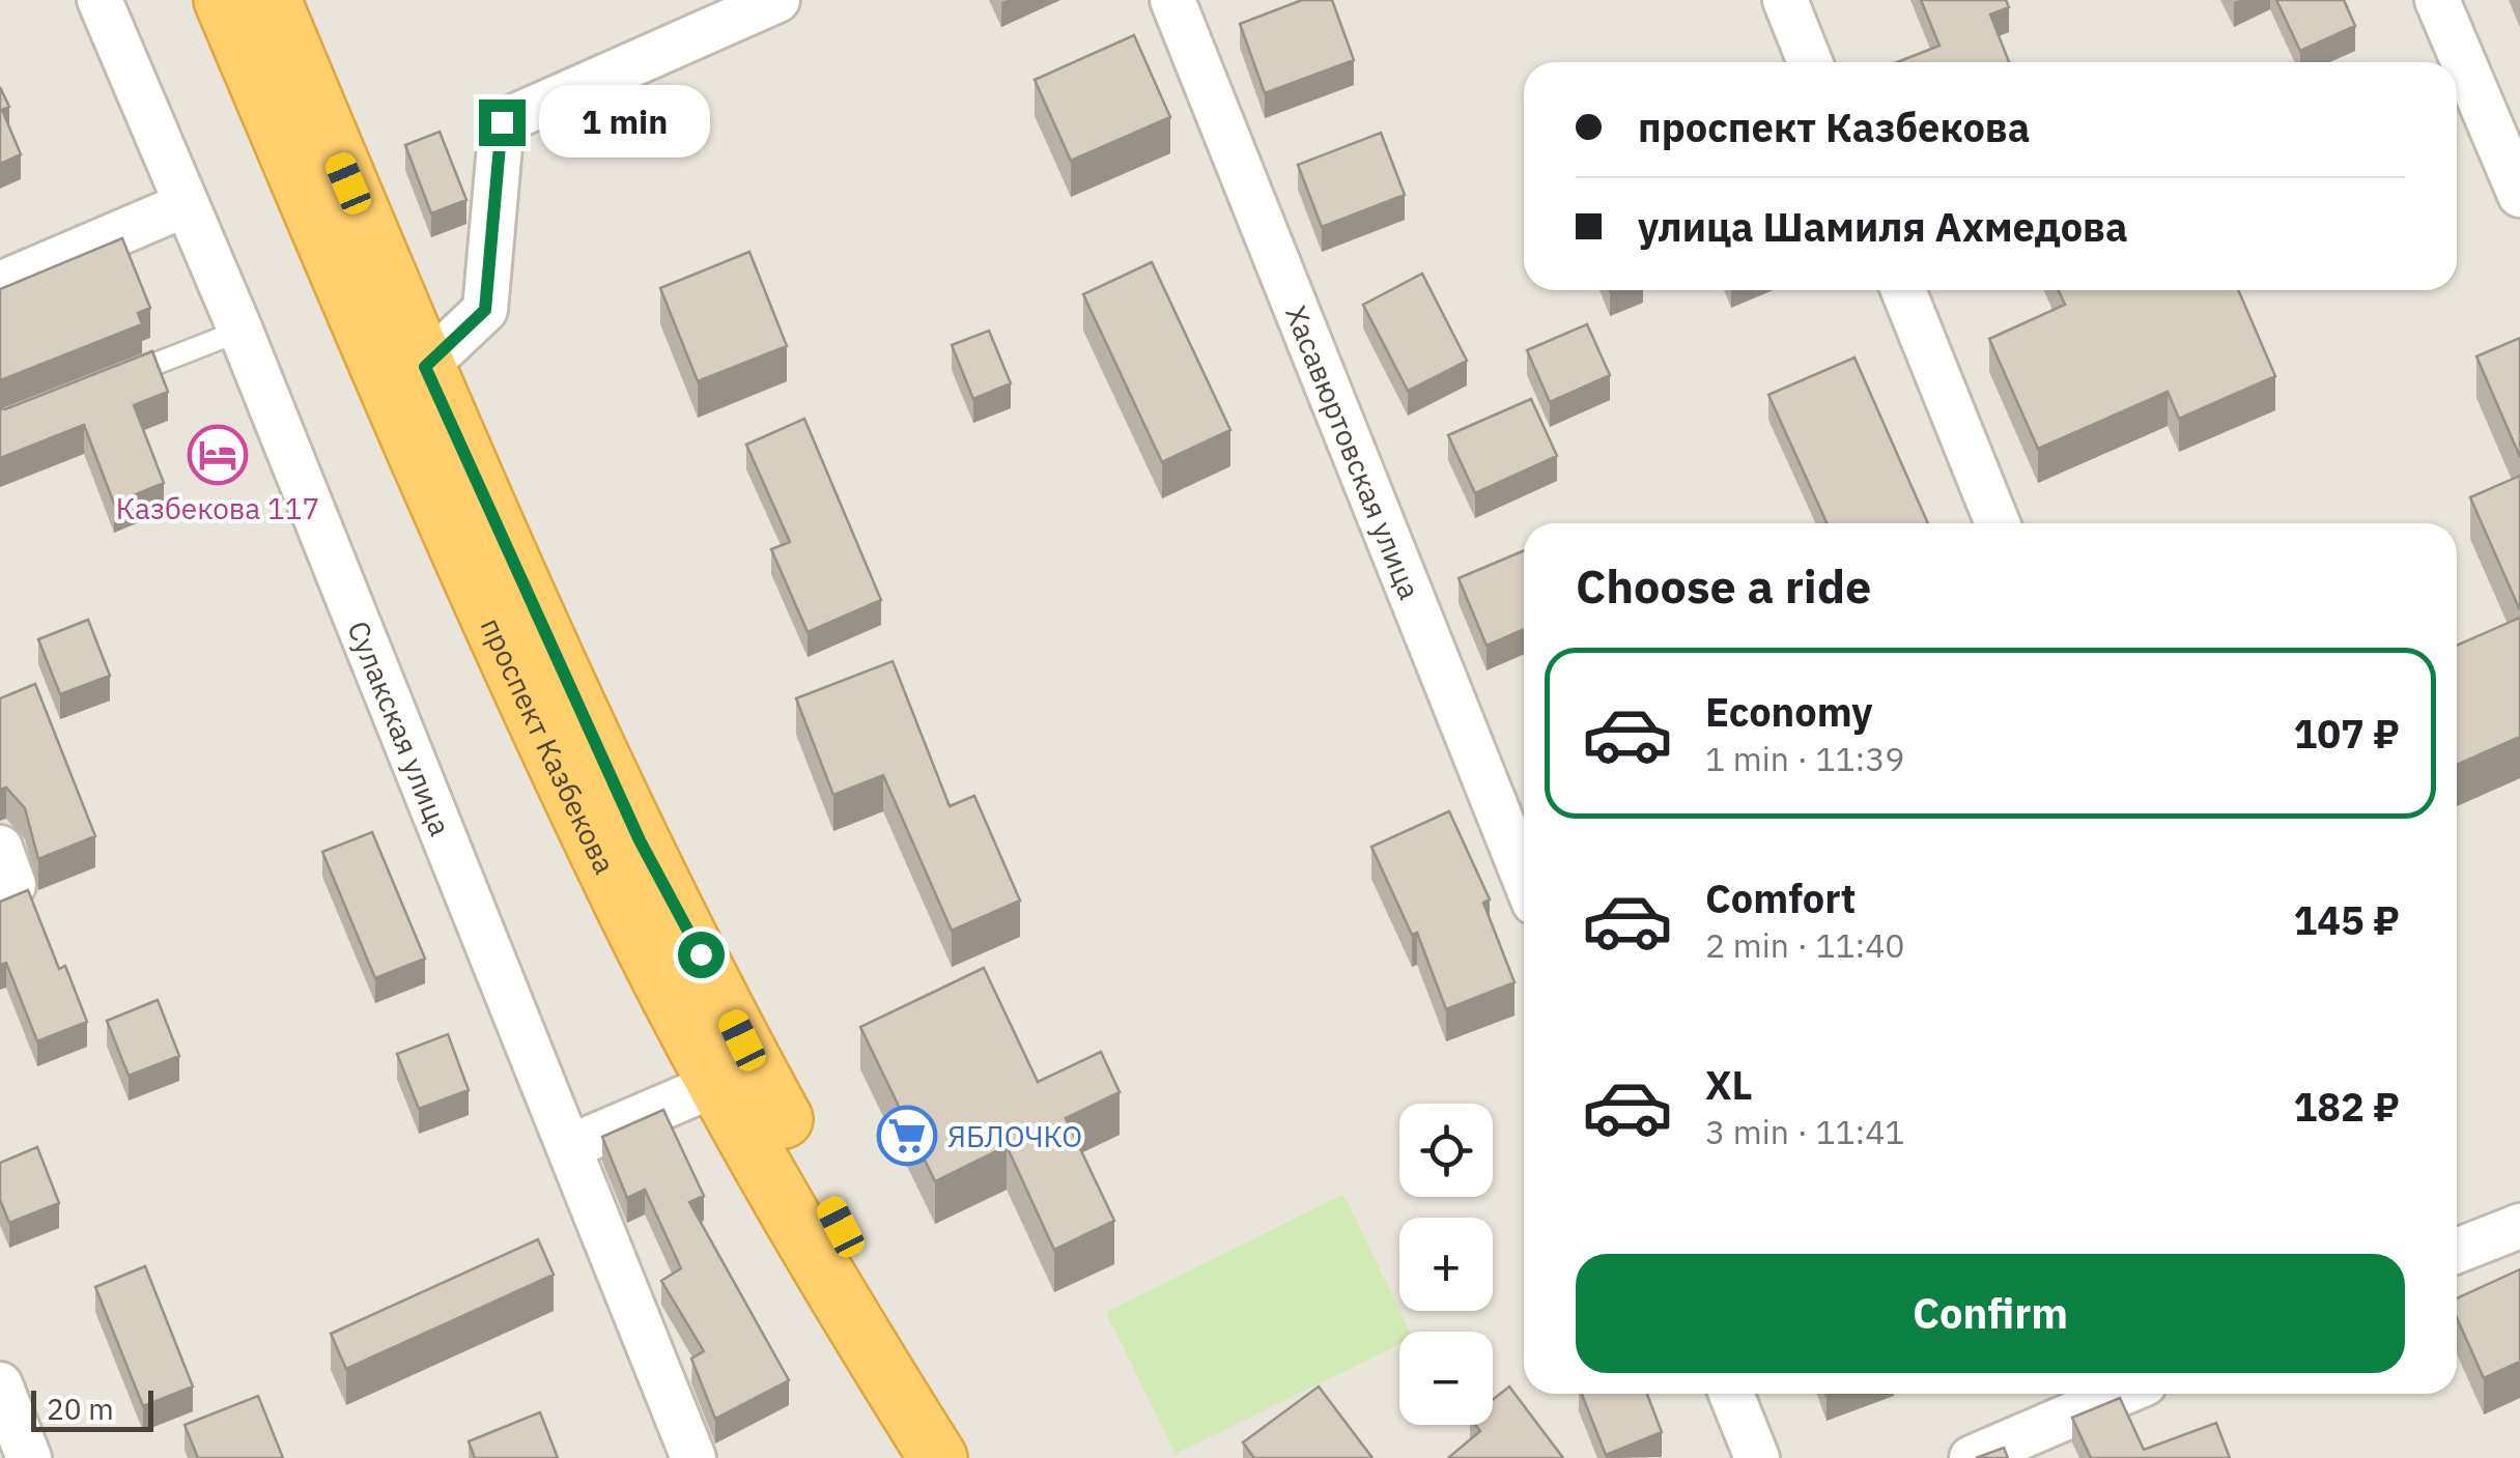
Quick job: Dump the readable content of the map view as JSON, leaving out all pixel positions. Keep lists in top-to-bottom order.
{
  "streets": {
    "highway": ["проспект Казбекова"],
    "street": ["Хасавюртовская улица", "Сулакская улица"]
  },
  "places": {
    "hotel": ["Казбекова 117"],
    "supermarket": ["ЯБЛОЧКО"]
  },
  "scale_bar": "20 m",
  "page": {
    "banner": ["проспект Казбекова", "улица Шамиля Ахмедова"],
    "bubble": "1 min",
    "heading": "Choose a ride",
    "list": [
      {
        "name": "Economy",
        "note": "1 min · 11:39",
        "value": "107 ₽"
      },
      {
        "name": "Comfort",
        "note": "2 min · 11:40",
        "value": "145 ₽"
      },
      {
        "name": "XL",
        "note": "3 min · 11:41",
        "value": "182 ₽"
      }
    ],
    "map_buttons": ["+", "−"],
    "buttons": "Confirm",
    "scale": "20 m"
  }
}
